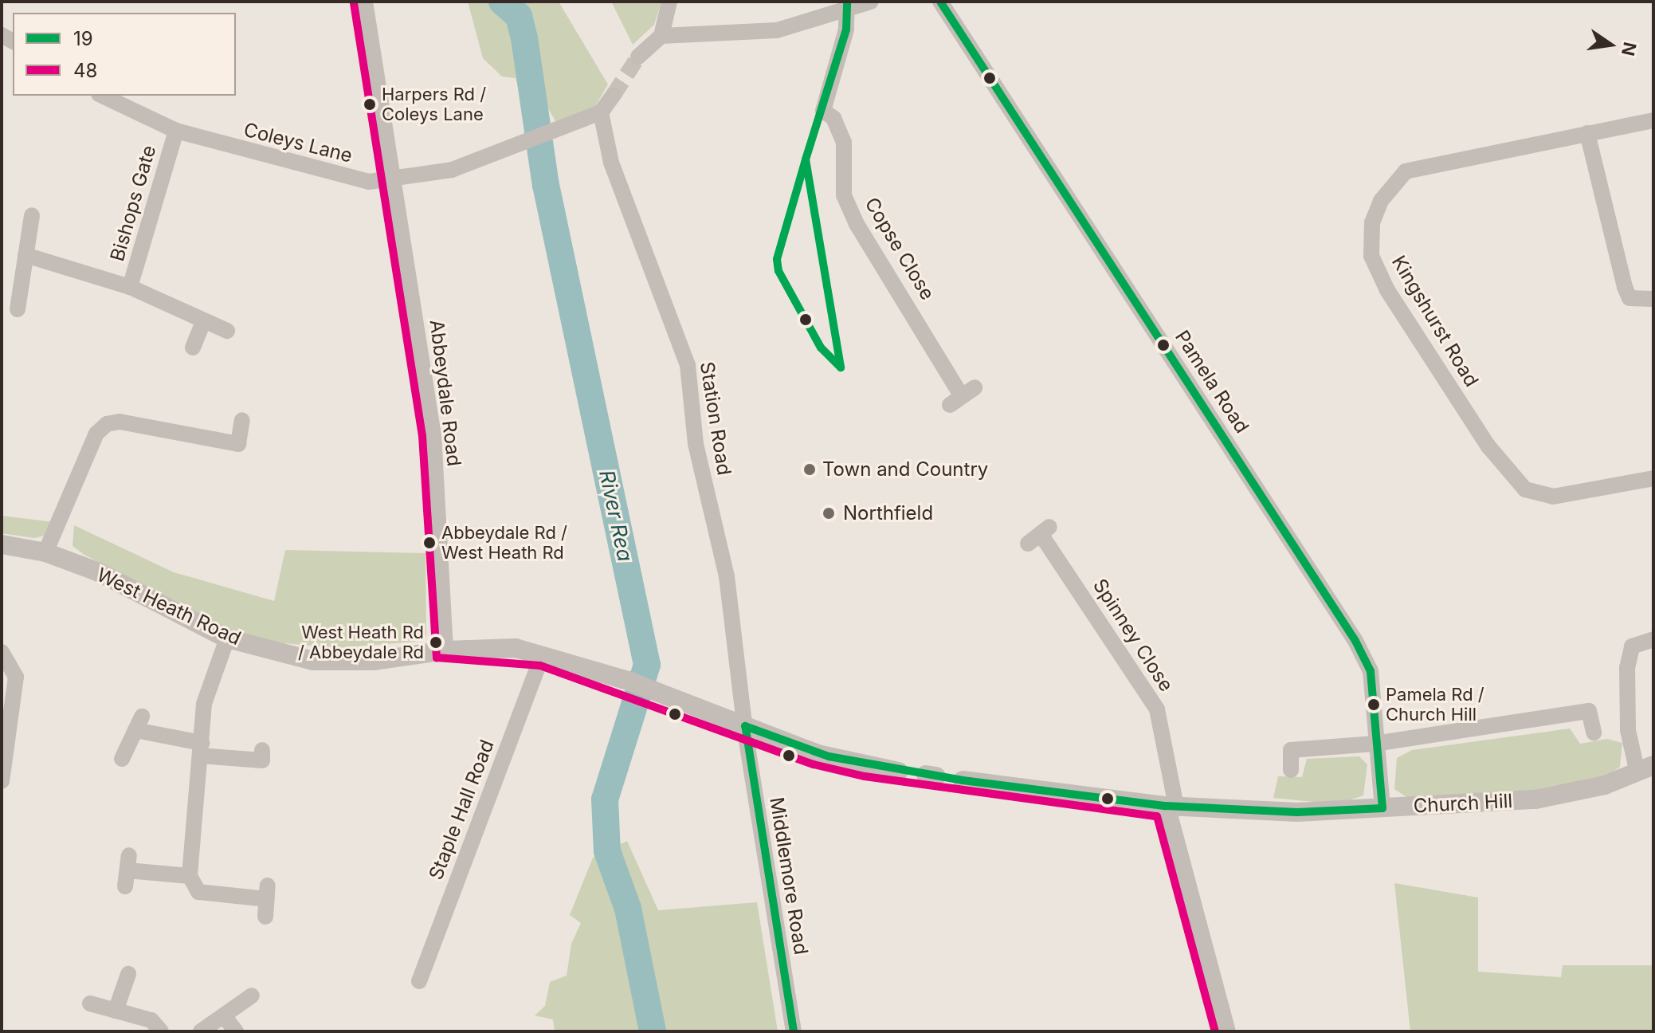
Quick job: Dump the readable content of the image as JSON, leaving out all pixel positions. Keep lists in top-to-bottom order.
{
  "streets": {
    "street": [
      "Coleys Lane",
      "Bishops Gate",
      "Copse Close",
      "Kingshurst Road",
      "Pamela Road",
      "Abbeydale Road",
      "Station Road",
      "West Heath Road",
      "Spinney Close",
      "Church Hill",
      "Staple Hall Road",
      "Middlemore Road"
    ]
  },
  "crossings": [
    ["Coleys Lane", "Bishops Gate"],
    ["Coleys Lane", "Abbeydale Road"],
    ["Coleys Lane", "Station Road"],
    ["Pamela Road", "Church Hill"],
    ["Abbeydale Road", "West Heath Road"],
    ["Station Road", "West Heath Road"],
    ["Station Road", "Middlemore Road"],
    ["West Heath Road", "Staple Hall Road"],
    ["West Heath Road", "Middlemore Road"],
    ["Spinney Close", "Church Hill"]
  ],
  "water": ["River Rea"],
  "places": [
    "Harpers Rd / Coleys Lane",
    "Town and Country",
    "Northfield",
    "Abbeydale Rd / West Heath Rd",
    "West Heath Rd / Abbeydale Rd",
    "Pamela Rd / Church Hill"
  ],
  "lines": ["transit line 19", "transit line 48"],
  "legend": ["19", "48"],
  "north": "right"
}
